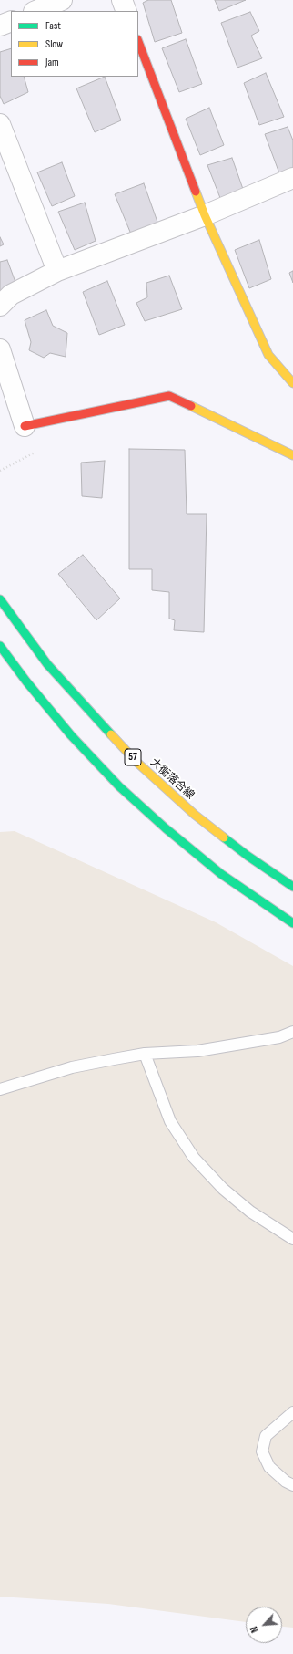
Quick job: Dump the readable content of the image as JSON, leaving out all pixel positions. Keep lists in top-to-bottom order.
{
  "streets": {
    "main road": ["57", "大衡落合線"]
  },
  "legend": ["Fast", "Slow", "Jam"],
  "north": "bottom left"
}
